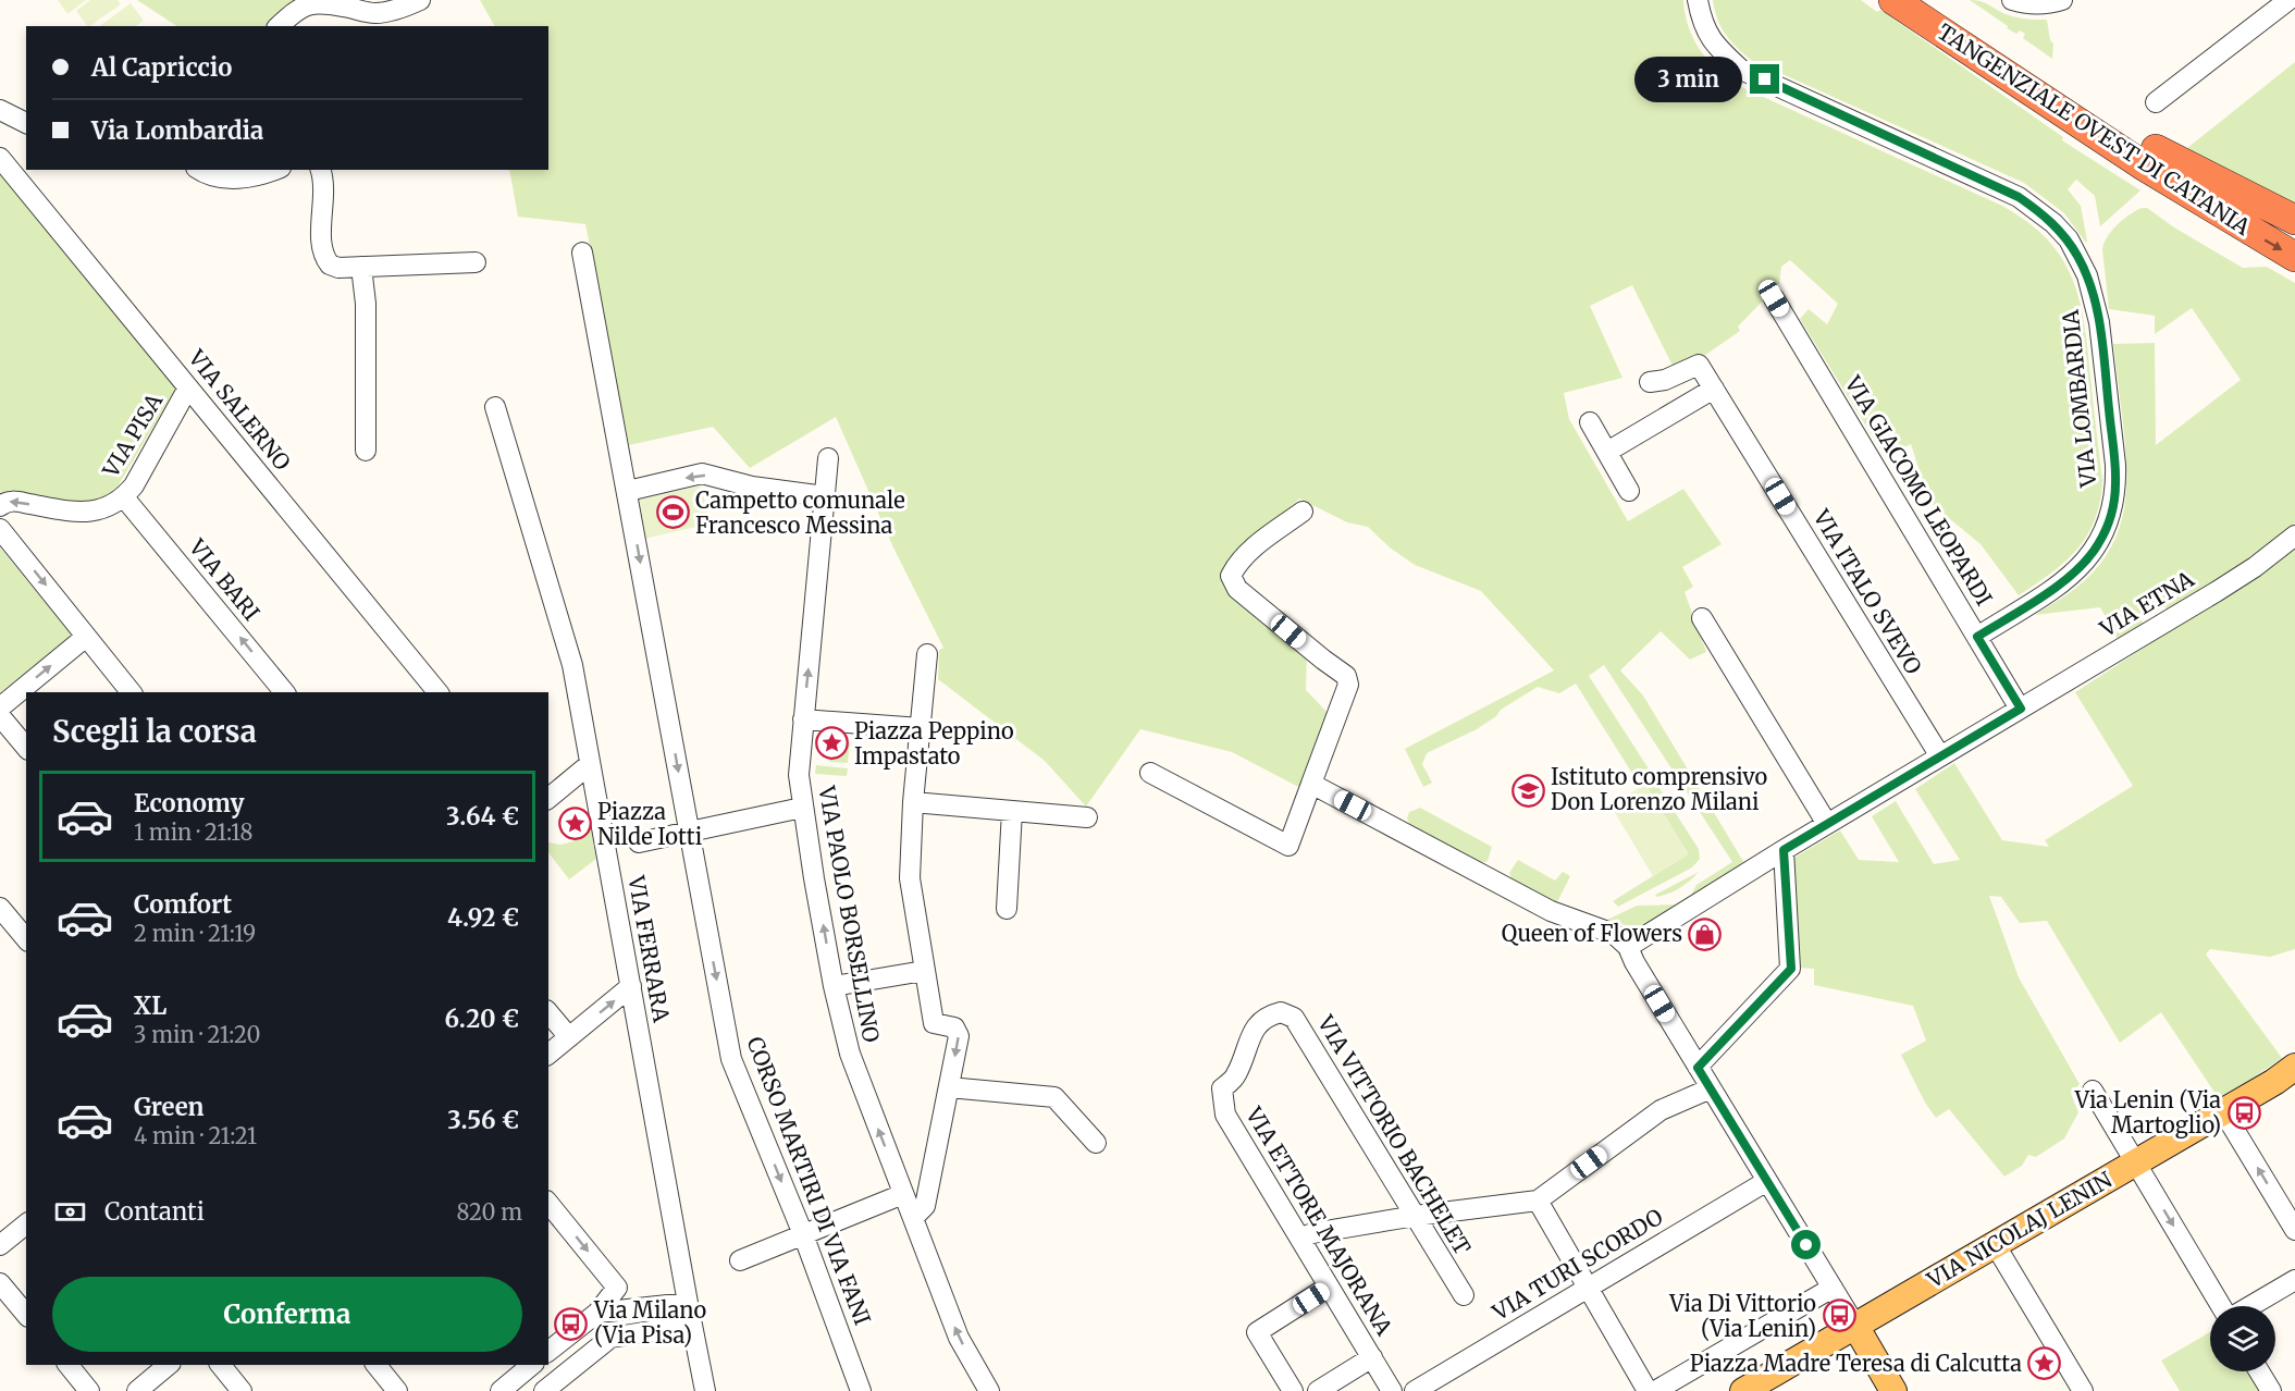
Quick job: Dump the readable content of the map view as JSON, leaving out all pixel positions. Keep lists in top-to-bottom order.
{
  "streets": {
    "highway": ["TANGENZIALE OVEST DI CATANIA"],
    "main road": ["VIA NICOLAJ LENIN"],
    "street": [
      "VIA LOMBARDIA",
      "VIA SALERNO",
      "VIA PISA",
      "VIA GIACOMO LEOPARDI",
      "VIA BARI",
      "VIA ITALO SVEVO",
      "VIA ETNA",
      "VIA PAOLO BORSELLINO",
      "VIA FERRARA",
      "VIA VITTORIO BACHELET",
      "CORSO MARTIRI DI VIA FANI",
      "VIA ETTORE MAJORANA",
      "VIA TURI SCORDO"
    ]
  },
  "crossings": [
    ["VIA LOMBARDIA", "VIA GIACOMO LEOPARDI"],
    ["VIA SALERNO", "VIA PISA"],
    ["VIA PISA", "VIA BARI"],
    ["VIA GIACOMO LEOPARDI", "VIA ETNA"],
    ["VIA ITALO SVEVO", "VIA ETNA"],
    ["VIA VITTORIO BACHELET", "VIA ETTORE MAJORANA"]
  ],
  "one_way": ["VIA PISA", "CORSO MARTIRI DI VIA FANI"],
  "places": {
    "sports": ["Campetto comunale Francesco Messina"],
    "place": ["Piazza Peppino Impastato", "Piazza Nilde Iotti", "Piazza Madre Teresa di Calcutta"],
    "school or university": ["Istituto comprensivo Don Lorenzo Milani"],
    "shop": ["Queen of Flowers"],
    "bus stop": ["Via Lenin (Via Martoglio)", "Via Di Vittorio (Via Lenin)", "Via Milano (Via Pisa)"]
  },
  "page": {
    "banner": ["Al Capriccio", "Via Lombardia"],
    "bubble": "3 min",
    "heading": "Scegli la corsa",
    "list": [
      {
        "name": "Economy",
        "note": "1 min · 21:18",
        "value": "3.64 €"
      },
      {
        "name": "Comfort",
        "note": "2 min · 21:19",
        "value": "4.92 €"
      },
      {
        "name": "XL",
        "note": "3 min · 21:20",
        "value": "6.20 €"
      },
      {
        "name": "Green",
        "note": "4 min · 21:21",
        "value": "3.56 €"
      }
    ],
    "pay": ["Contanti", "820 m"],
    "buttons": "Conferma"
  }
}
